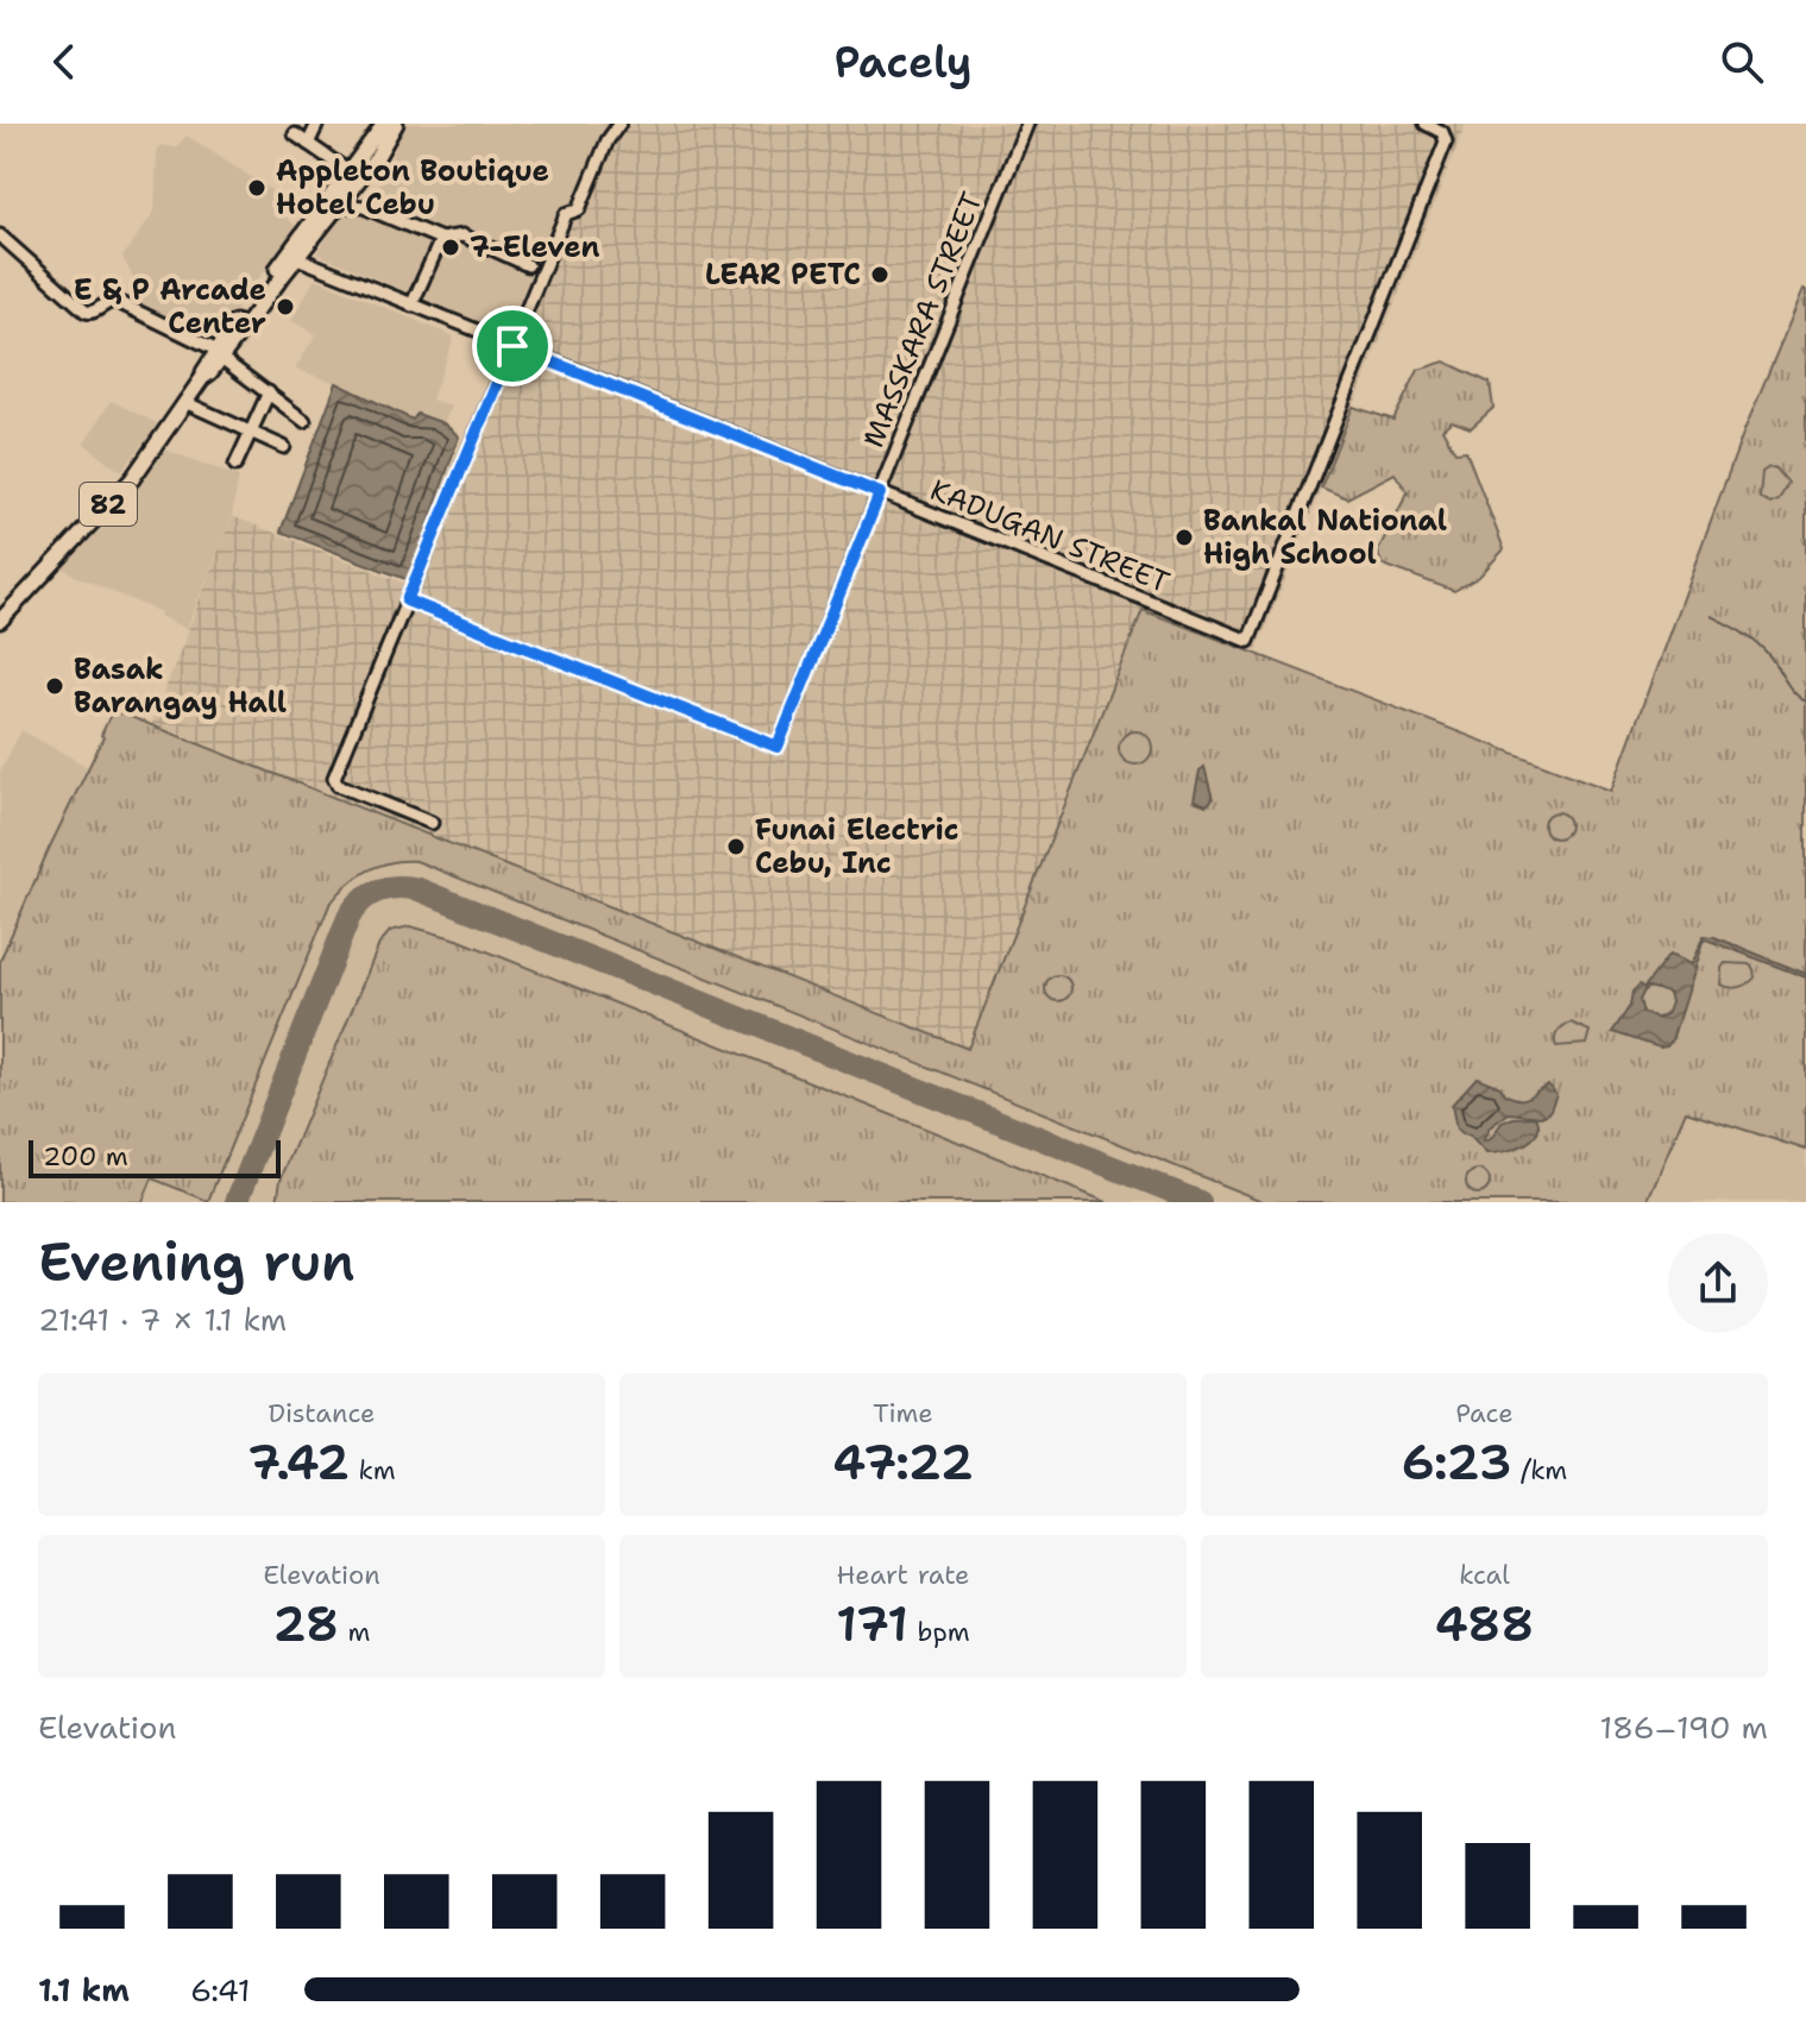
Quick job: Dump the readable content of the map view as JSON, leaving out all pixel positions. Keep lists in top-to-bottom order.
{
  "streets": {
    "main road": ["82"],
    "street": ["MASSKARA STREET", "KADUGAN STREET"]
  },
  "crossings": [
    ["MASSKARA STREET", "KADUGAN STREET"],
    ["82", "KADUGAN STREET"]
  ],
  "places": [
    "Appleton Boutique Hotel Cebu",
    "7-Eleven",
    "LEAR PETC",
    "E & P Arcade Center",
    "Bankal National High School",
    "Basak Barangay Hall",
    "Funai Electric Cebu, Inc"
  ],
  "scale_bar": "200 m",
  "page": {
    "header": "Pacely",
    "scale": "200 m",
    "heading": ["Evening run", "21:41 · 7 × 1.1 km"],
    "stats": [
      ["Distance", "7.42 km"],
      ["Time", "47:22"],
      ["Pace", "6:23 /km"],
      ["Elevation", "28 m"],
      ["Heart rate", "171 bpm"],
      ["kcal", "488"]
    ],
    "chart": ["Elevation", "186–190 m"],
    "list": [
      {
        "name": "1.1 km",
        "note": "6:41"
      }
    ]
  }
}
